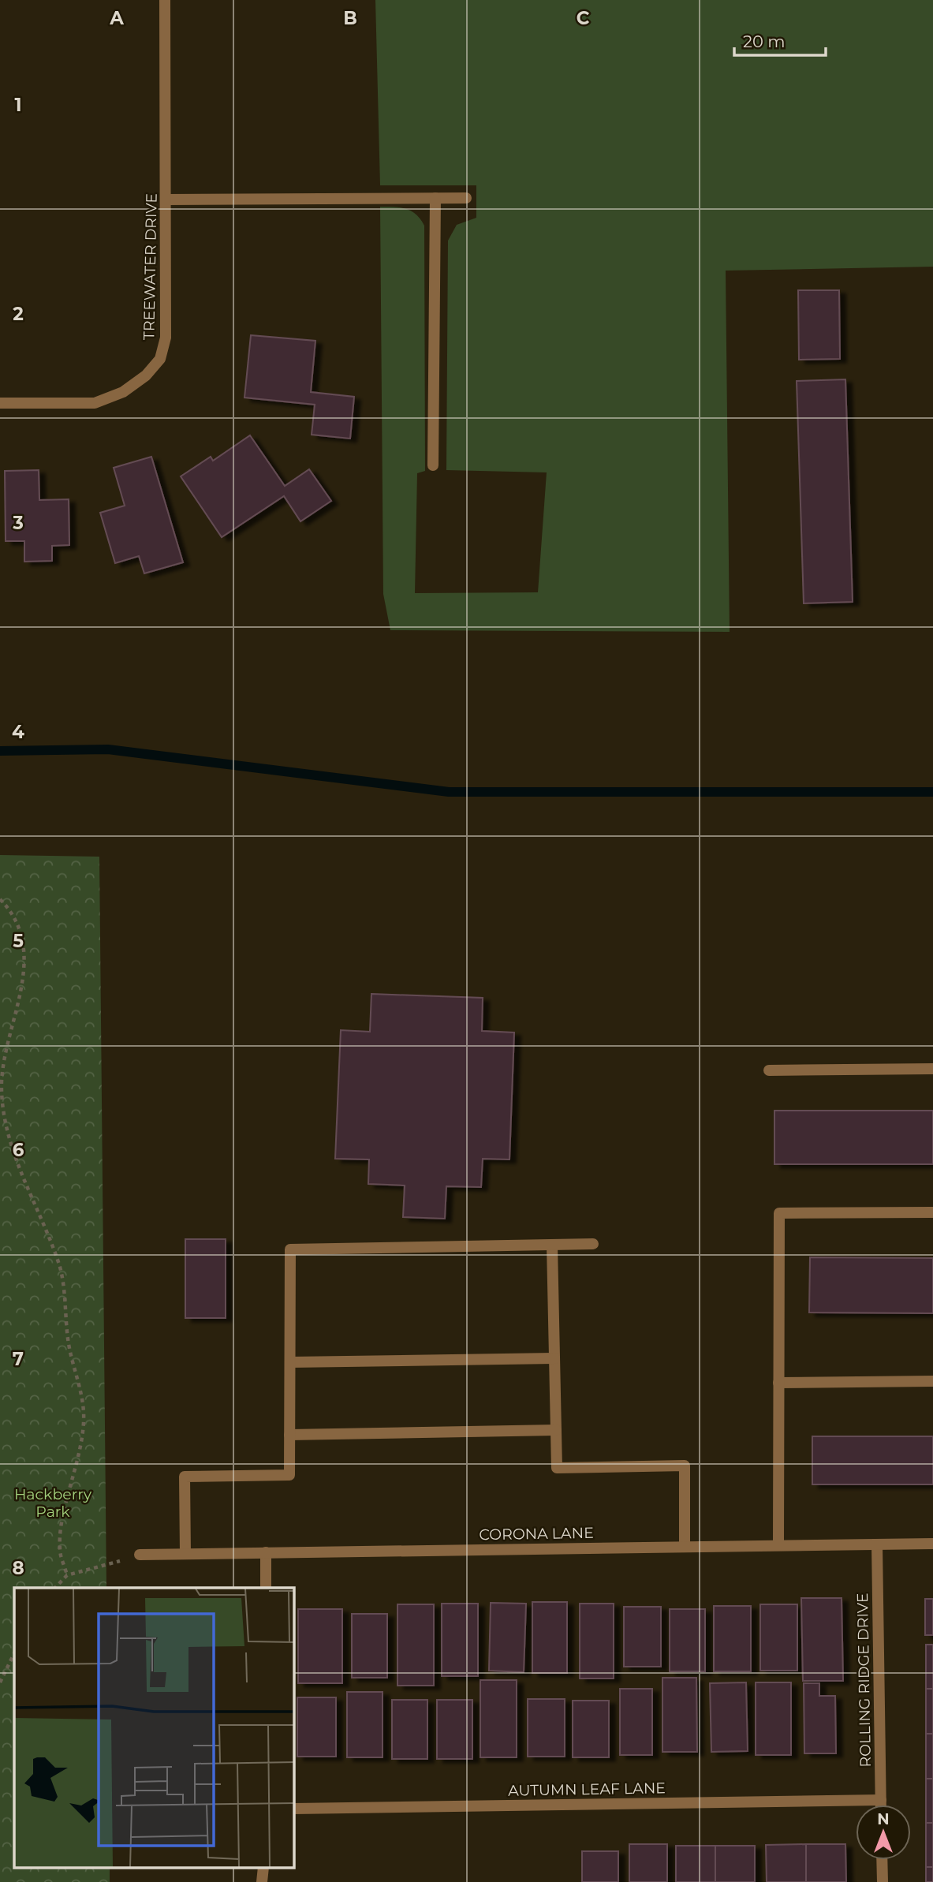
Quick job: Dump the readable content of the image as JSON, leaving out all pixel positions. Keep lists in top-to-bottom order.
{
  "streets": {
    "street": [
      "TREEWATER DRIVE",
      "CORONA LANE",
      "ROLLING RIDGE DRIVE",
      "AUTUMN LEAF LANE"
    ]
  },
  "crossings": [
    ["CORONA LANE", "ROLLING RIDGE DRIVE"],
    ["ROLLING RIDGE DRIVE", "AUTUMN LEAF LANE"]
  ],
  "parks": ["Hackberry Park"],
  "scale_bar": "20 m",
  "north": "top",
  "grid": {
    "columns": ["A", "B", "C"],
    "rows": [
      "1",
      "2",
      "3",
      "4",
      "5",
      "6",
      "7",
      "8"
    ]
  }
}
